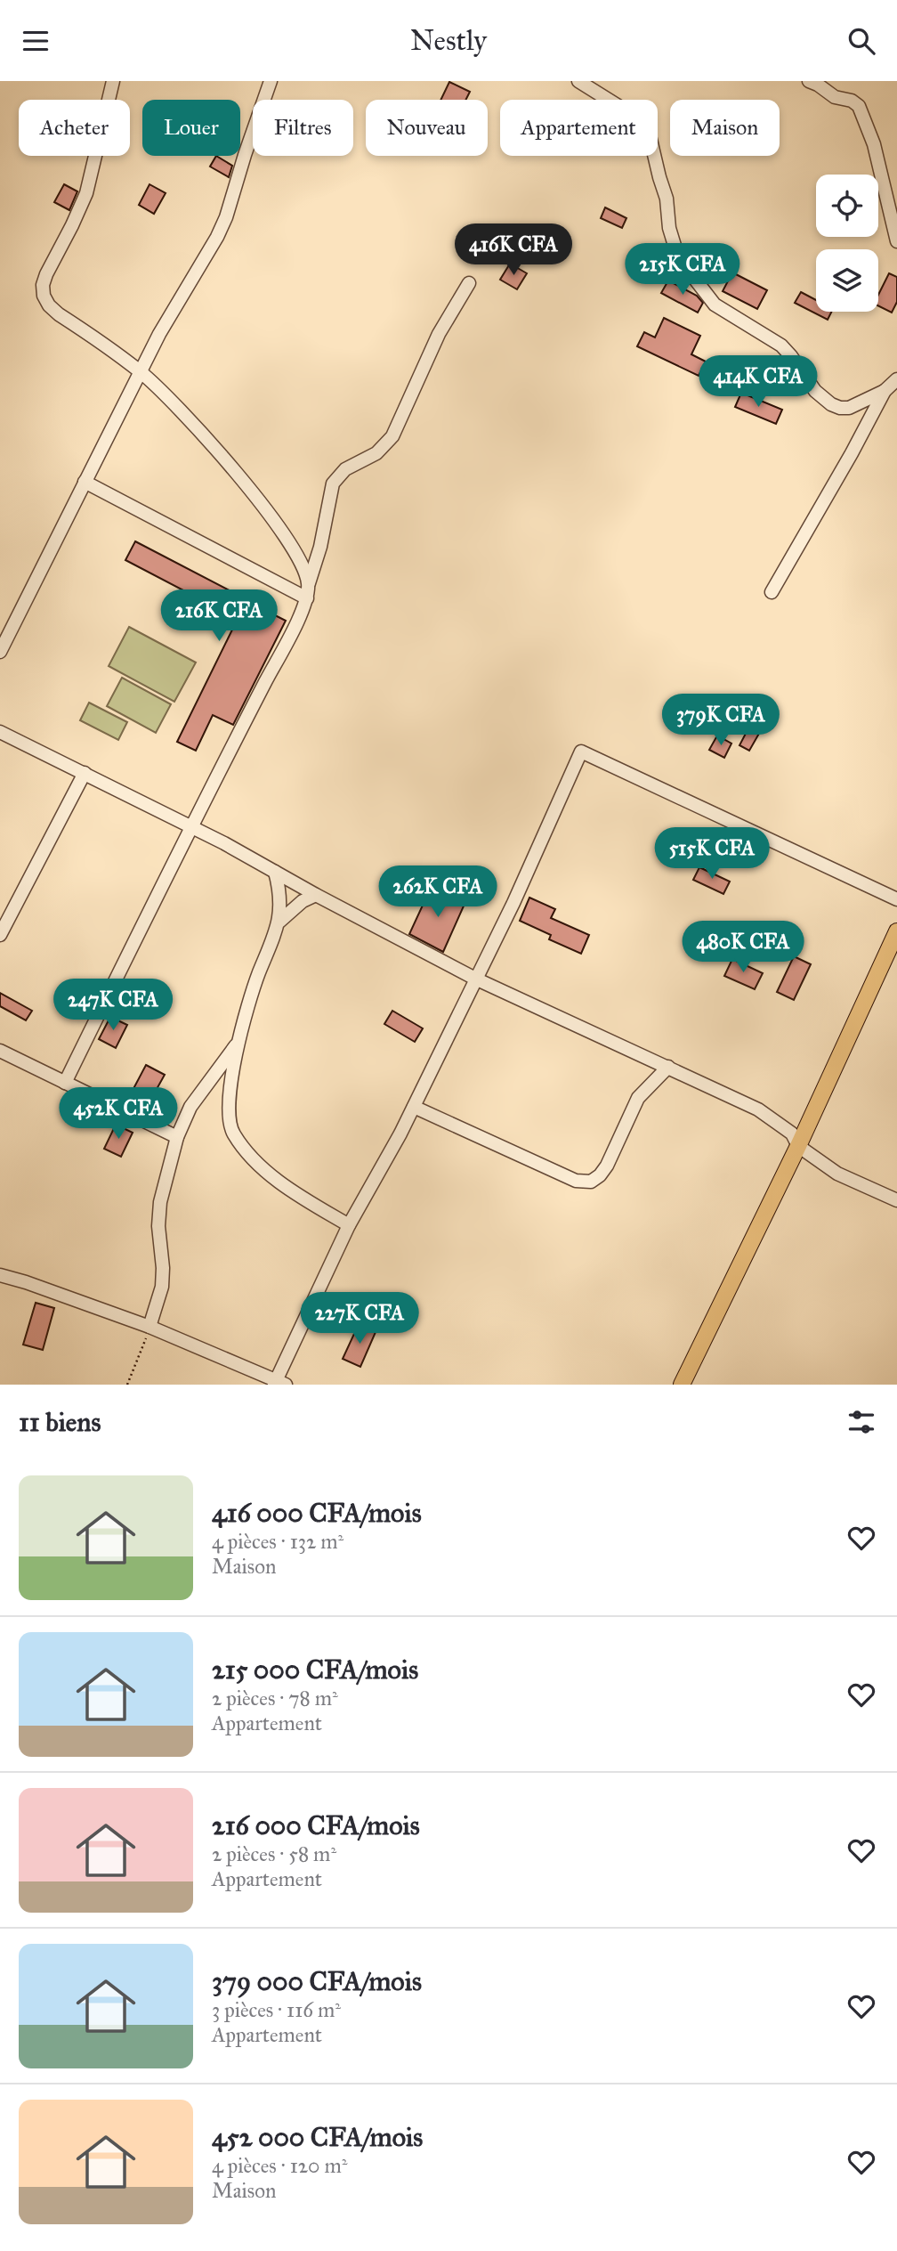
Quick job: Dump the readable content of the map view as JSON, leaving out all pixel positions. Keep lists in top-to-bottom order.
{
  "page": {
    "header": "Nestly",
    "chip": [
      "Acheter",
      "Louer",
      "Filtres",
      "Nouveau",
      "Appartement",
      "Maison"
    ],
    "price": [
      "416K CFA",
      "215K CFA",
      "414K CFA",
      "216K CFA",
      "379K CFA",
      "515K CFA",
      "262K CFA",
      "480K CFA",
      "247K CFA",
      "452K CFA",
      "227K CFA"
    ],
    "heading": "11 biens",
    "list": [
      {
        "name": "416 000 CFA/mois",
        "note": "4 pièces · 132 m² · Maison"
      },
      {
        "name": "215 000 CFA/mois",
        "note": "2 pièces · 78 m² · Appartement"
      },
      {
        "name": "216 000 CFA/mois",
        "note": "2 pièces · 58 m² · Appartement"
      },
      {
        "name": "379 000 CFA/mois",
        "note": "3 pièces · 116 m² · Appartement"
      },
      {
        "name": "452 000 CFA/mois",
        "note": "4 pièces · 120 m² · Maison"
      }
    ]
  }
}
